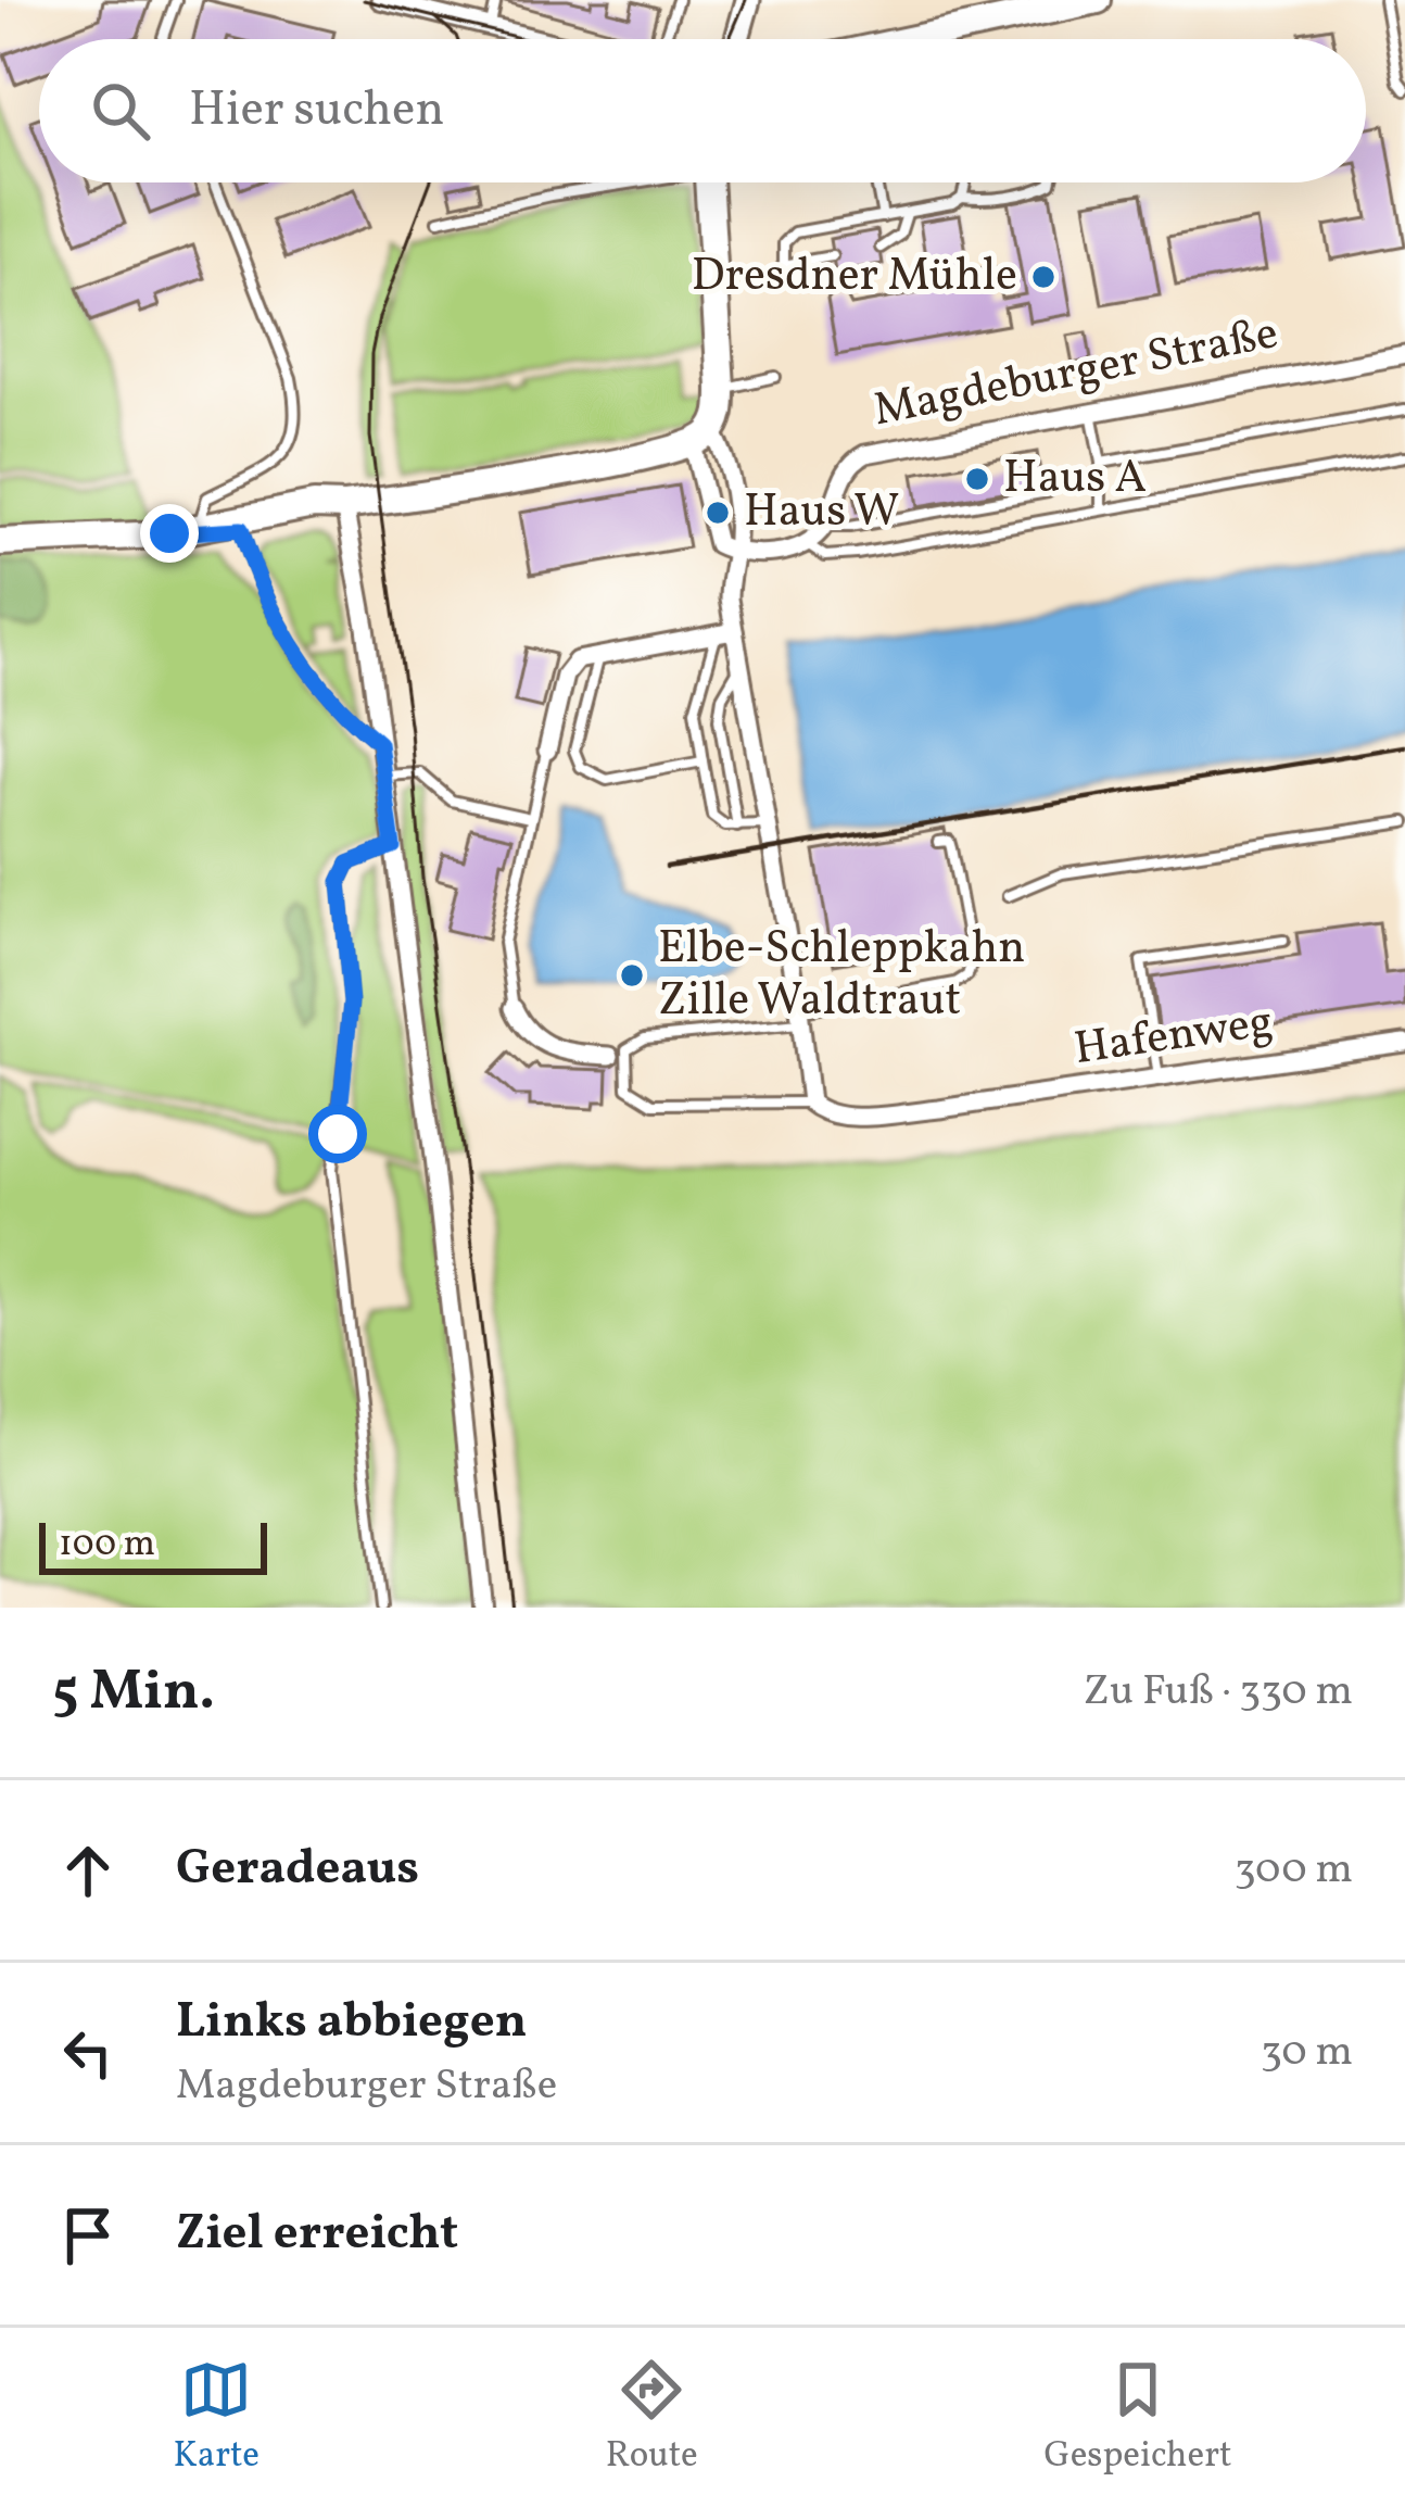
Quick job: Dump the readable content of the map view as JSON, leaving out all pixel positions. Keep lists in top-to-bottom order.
{
  "streets": {
    "street": ["Magdeburger Straße", "Hafenweg"]
  },
  "places": [
    "Dresdner Mühle",
    "Haus A",
    "Haus W",
    "Elbe-Schleppkahn Zille Waldtraut"
  ],
  "scale_bar": "100 m",
  "page": {
    "search": "Hier suchen",
    "scale": "100 m",
    "heading": ["5 Min.", "Zu Fuß · 330 m"],
    "list": [
      ["Geradeaus", "300 m"],
      ["Links abbiegen", "Magdeburger Straße", "30 m"],
      "Ziel erreicht"
    ],
    "nav": ["Karte", "Route", "Gespeichert"]
  }
}
